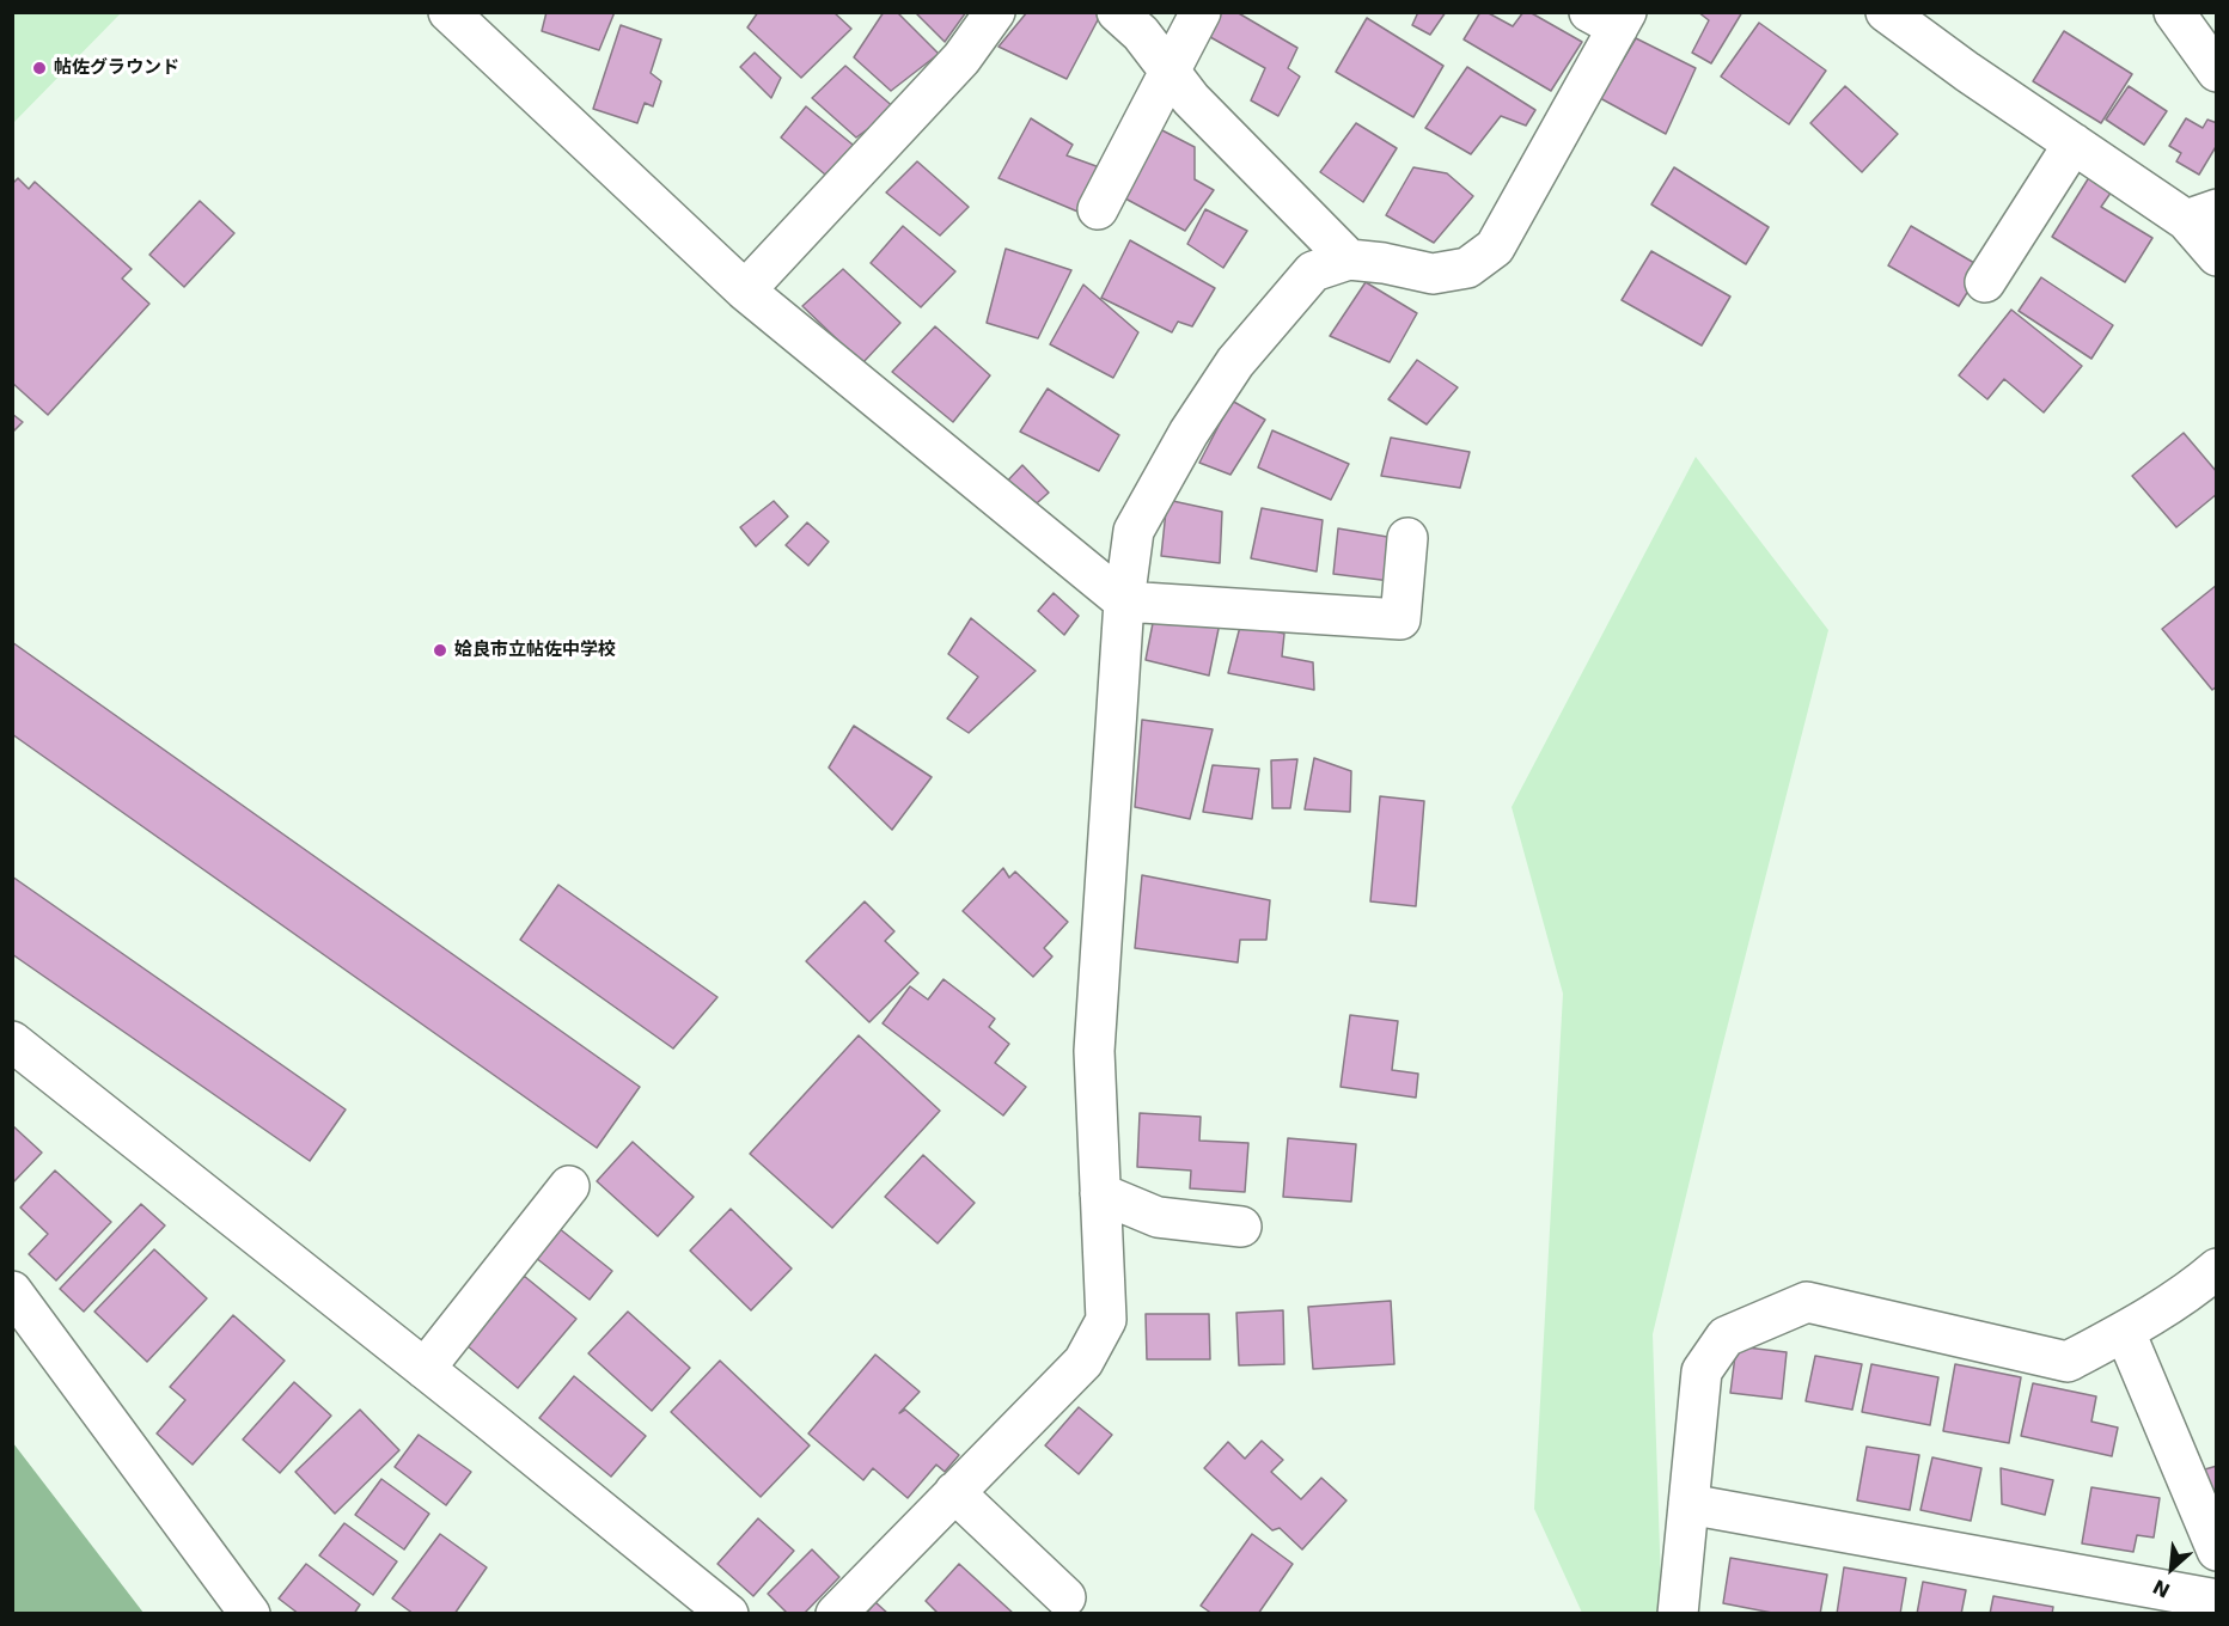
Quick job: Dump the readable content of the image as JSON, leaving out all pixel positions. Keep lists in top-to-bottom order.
{
  "places": ["帖佐グラウンド", "姶良市立帖佐中学校"],
  "north": "bottom left"
}
